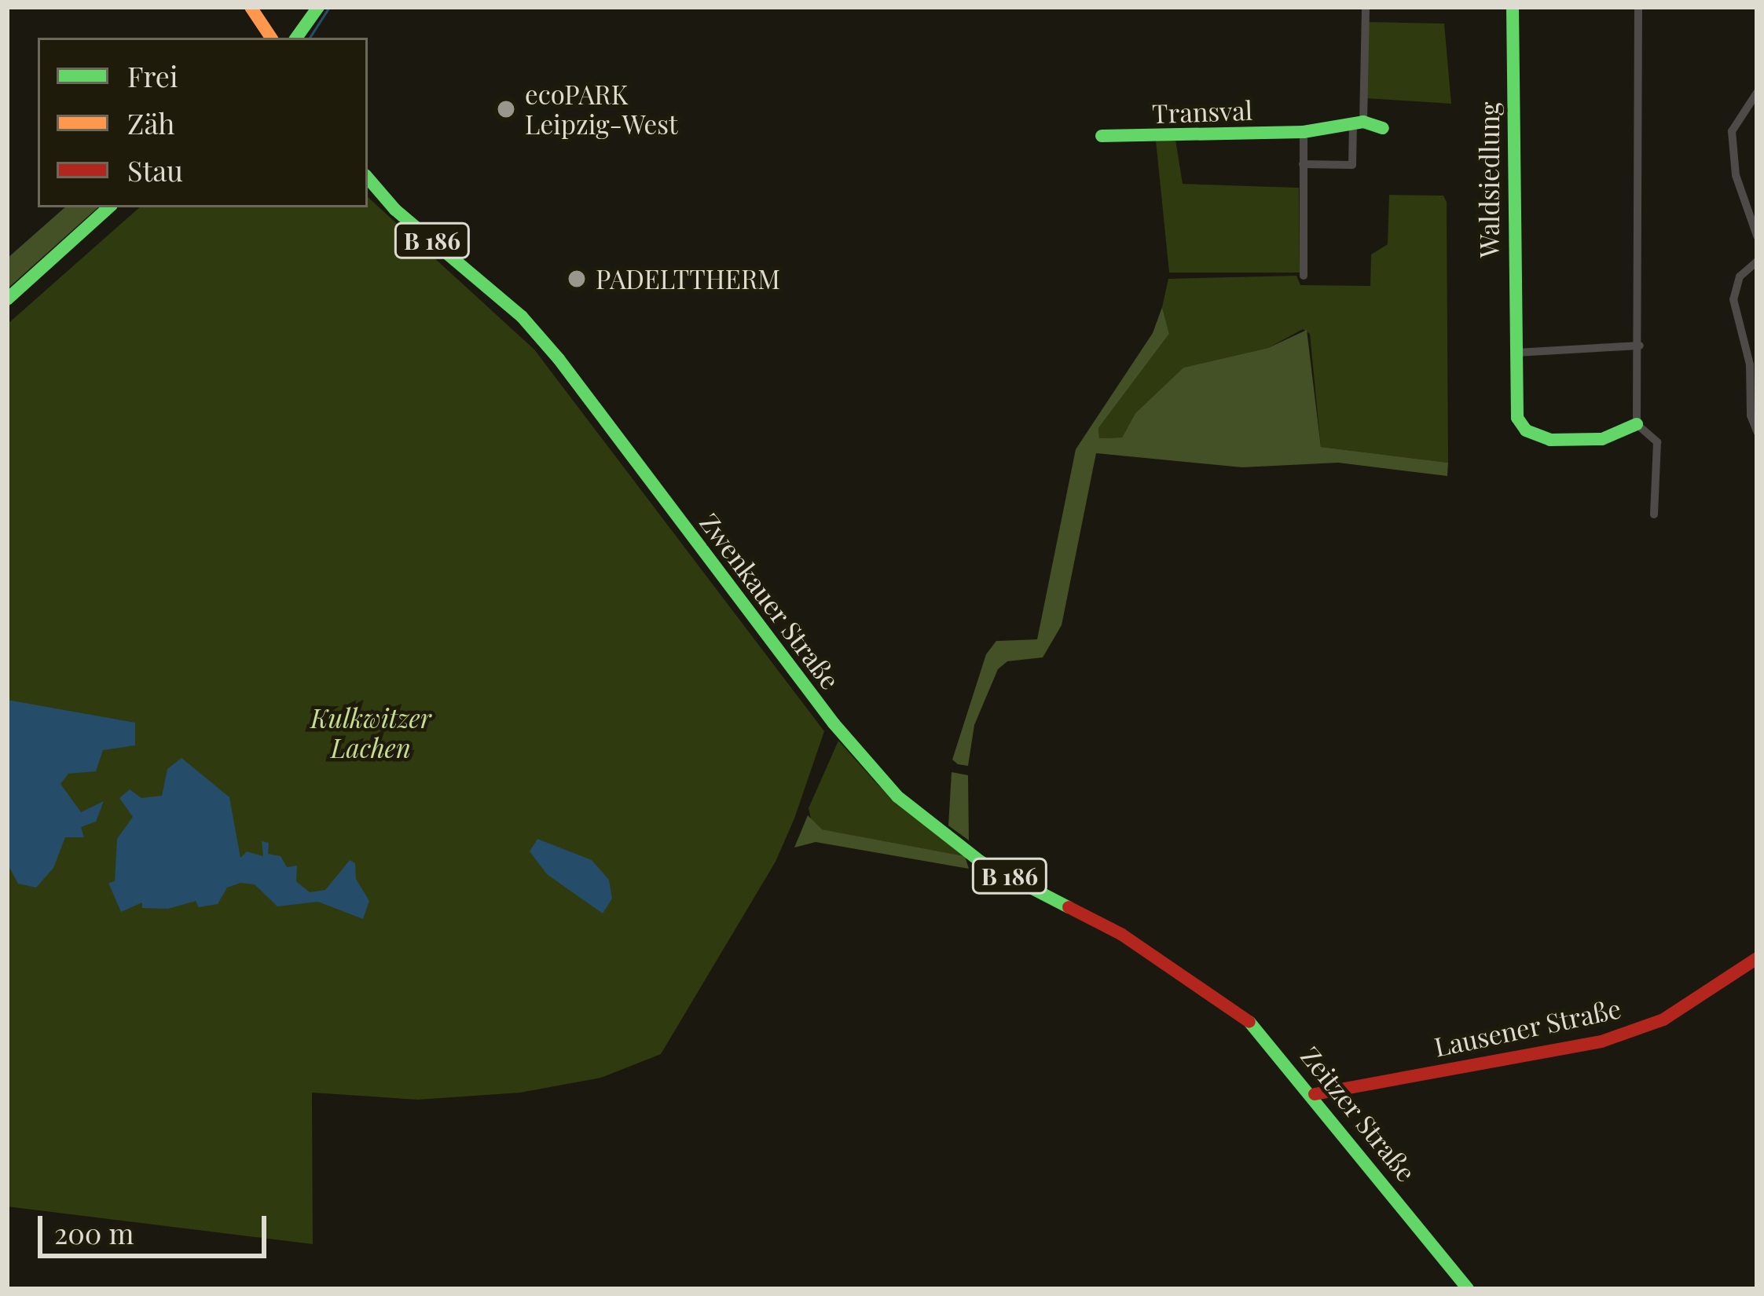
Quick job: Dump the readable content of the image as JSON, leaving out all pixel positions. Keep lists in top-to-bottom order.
{
  "streets": {
    "main road": [
      "Transval",
      "Waldsiedlung",
      "B 186",
      "Zwenkauer Straße",
      "Lausener Straße",
      "Zeitzer Straße"
    ]
  },
  "crossings": [
    ["Zwenkauer Straße", "Zeitzer Straße"],
    ["Lausener Straße", "Zeitzer Straße"]
  ],
  "parks": ["Kulkwitzer Lachen"],
  "places": ["ecoPARK Leipzig-West", "PADELTTHERM"],
  "legend": ["Frei", "Zäh", "Stau"],
  "scale_bar": "200 m"
}
